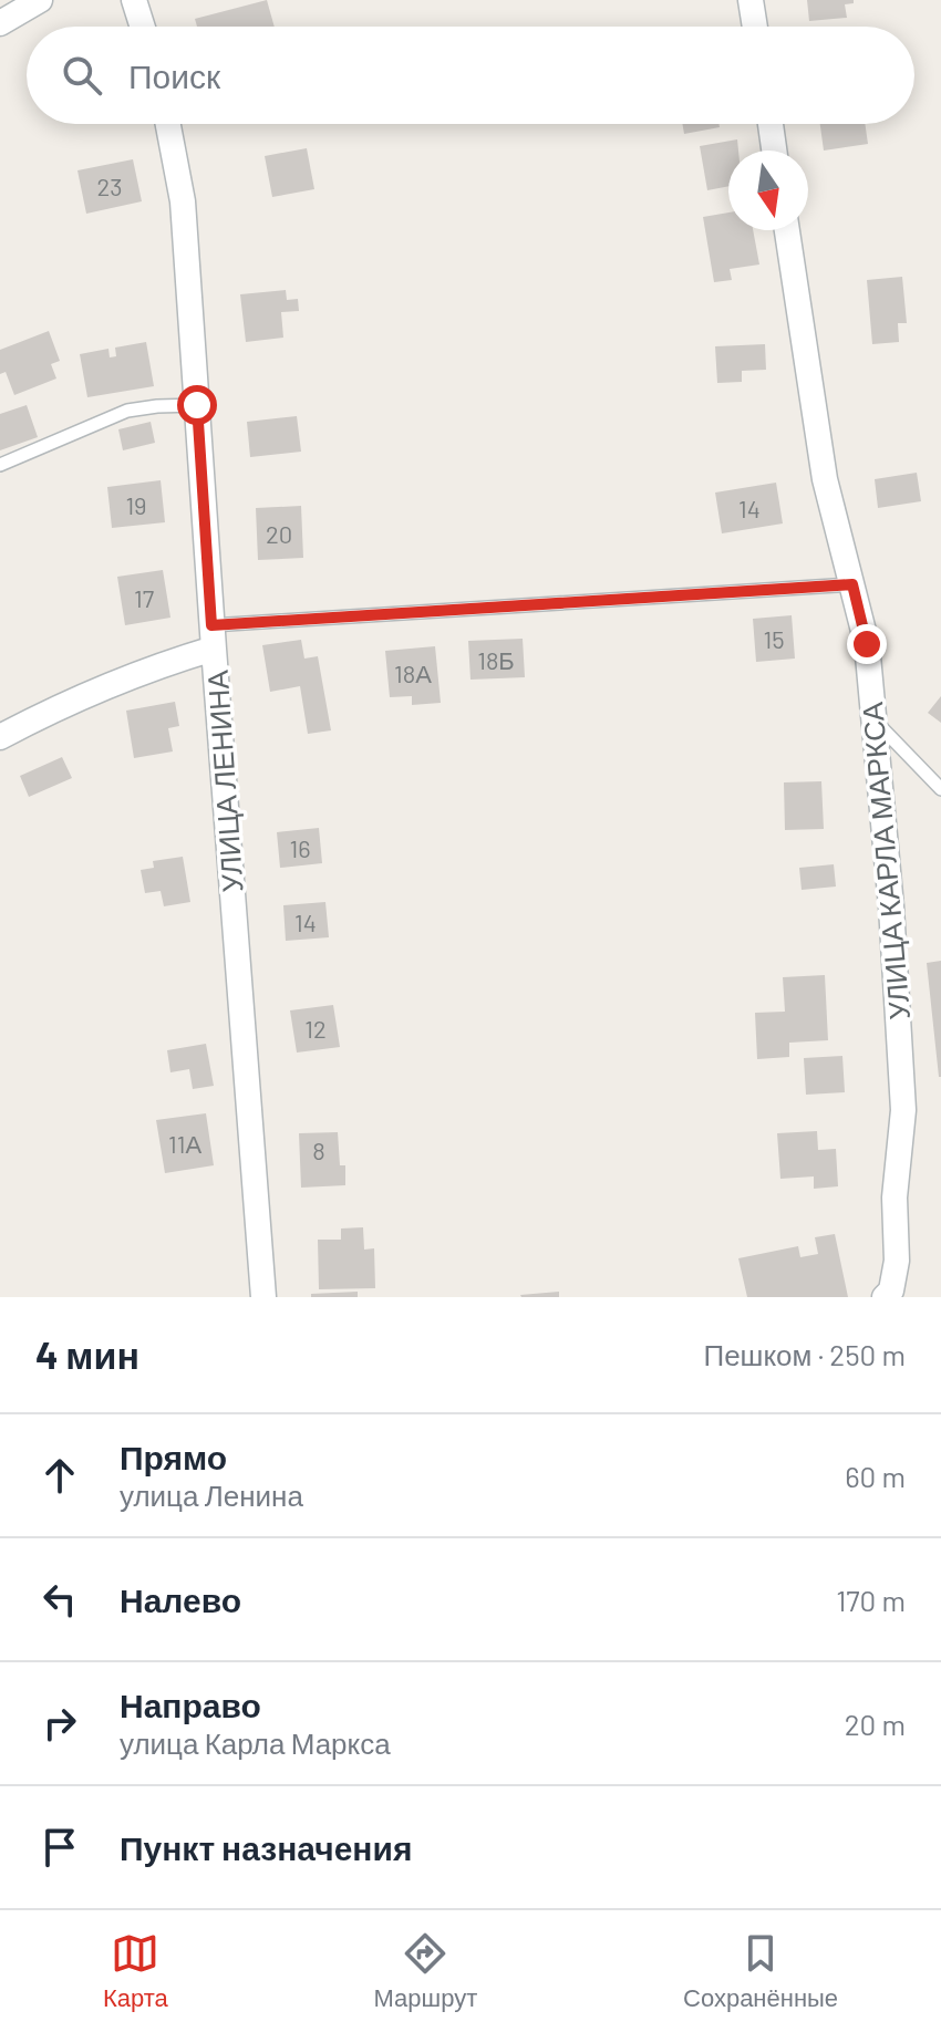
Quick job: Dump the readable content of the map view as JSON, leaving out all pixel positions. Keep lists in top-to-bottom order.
{
  "streets": {
    "street": ["УЛИЦА ЛЕНИНА", "УЛИЦА КАРЛА МАРКСА"]
  },
  "house_numbers": [
    "23",
    "19",
    "14",
    "20",
    "17",
    "15",
    "18Б",
    "18А",
    "16",
    "14",
    "12",
    "11А",
    "8"
  ],
  "north": "bottom",
  "page": {
    "search": "Поиск",
    "heading": ["4 мин", "Пешком · 250 m"],
    "list": [
      ["Прямо", "улица Ленина", "60 m"],
      ["Налево", "170 m"],
      ["Направо", "улица Карла Маркса", "20 m"],
      "Пункт назначения"
    ],
    "nav": ["Карта", "Маршрут", "Сохранённые"]
  }
}
